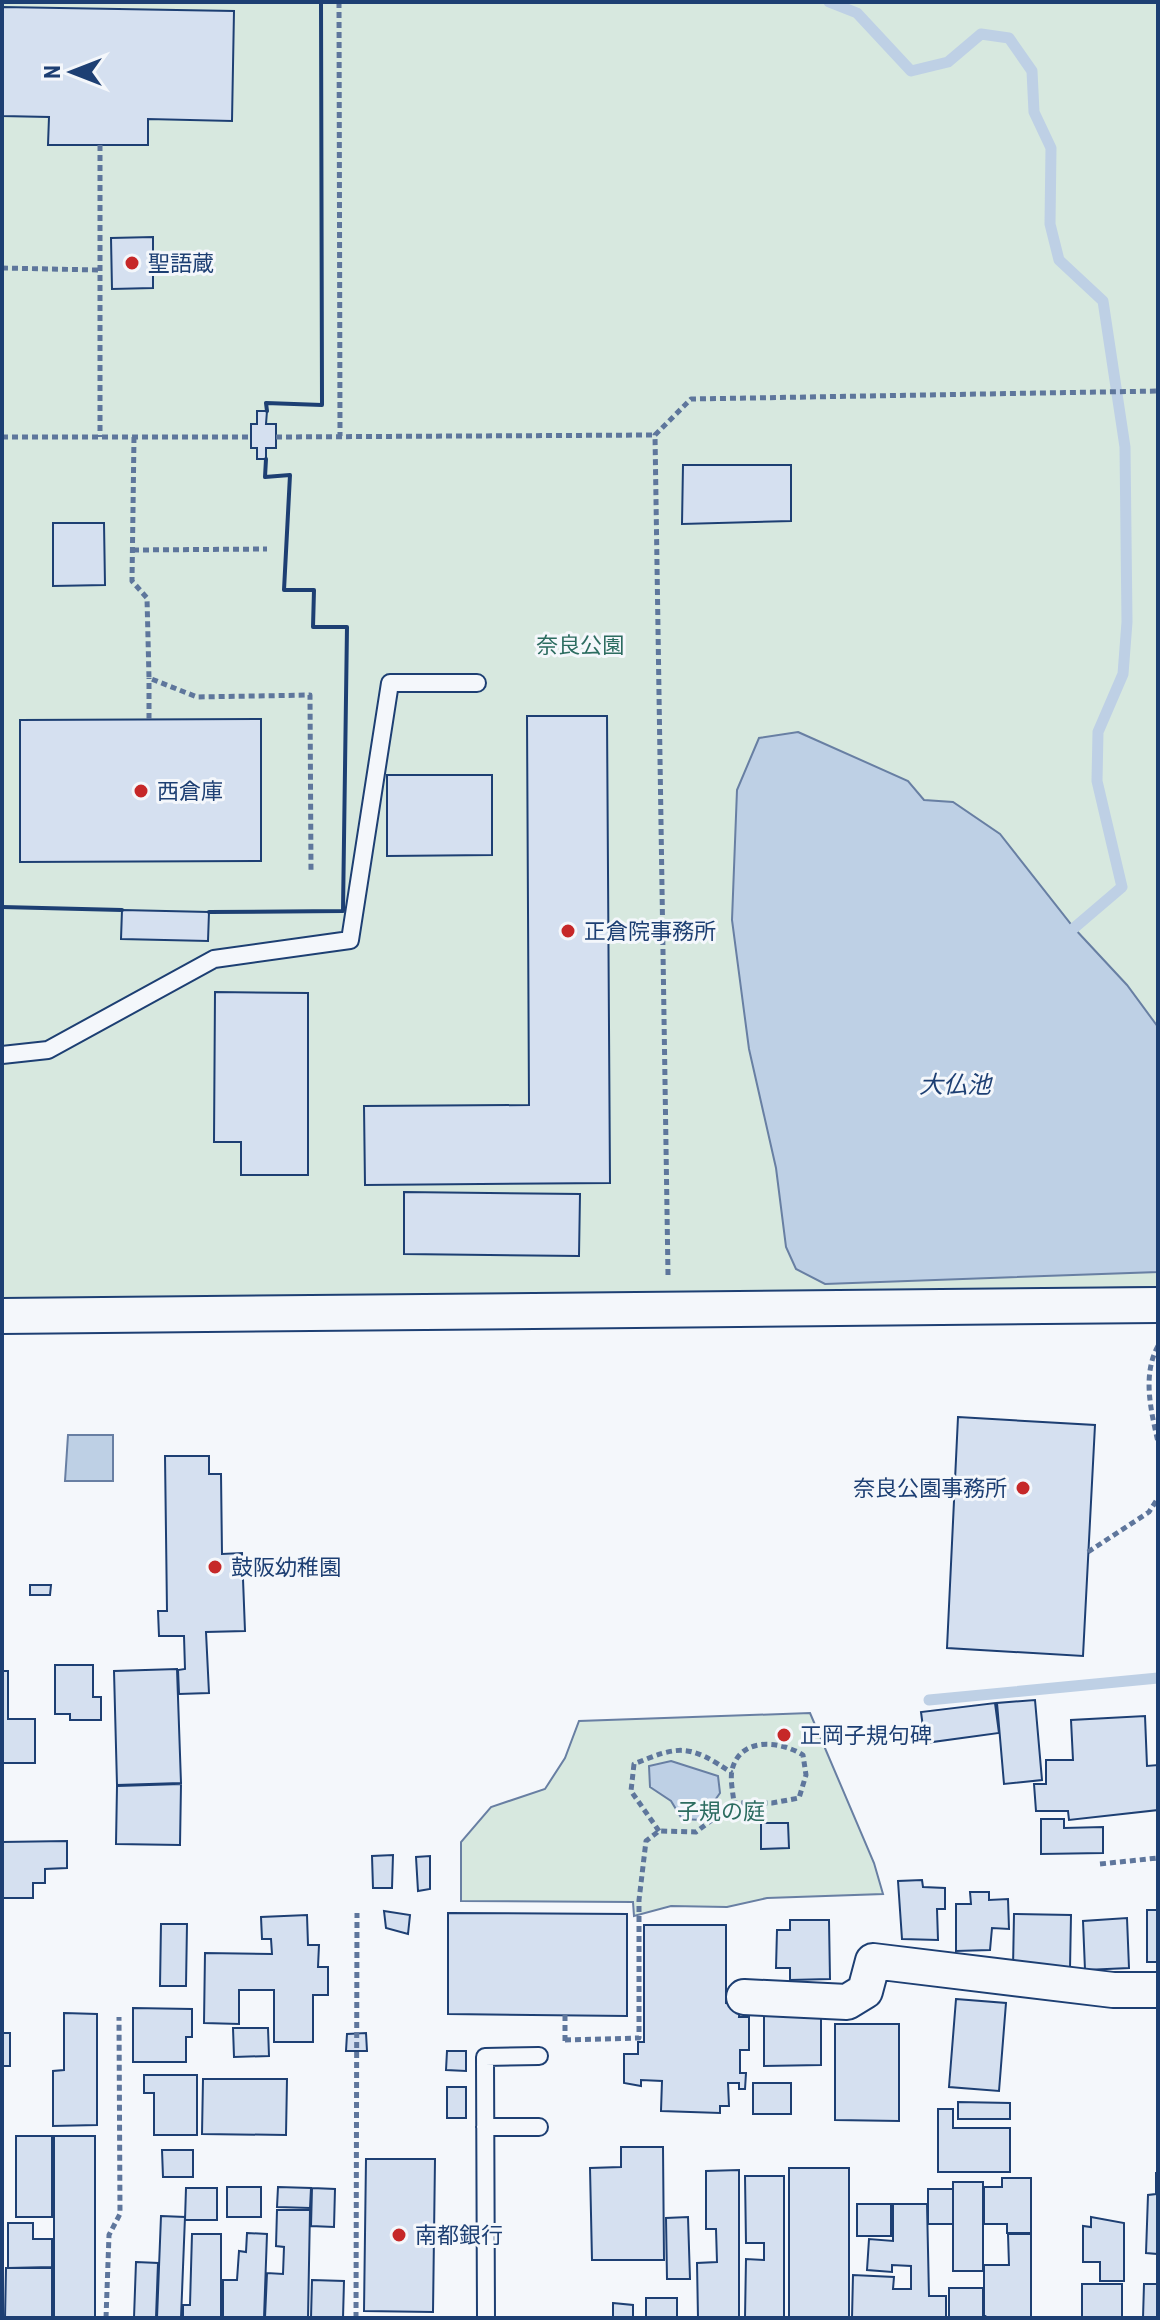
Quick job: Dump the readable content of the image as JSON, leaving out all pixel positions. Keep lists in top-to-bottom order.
{
  "water": ["大仏池"],
  "parks": ["奈良公園", "子規の庭"],
  "places": [
    "聖語蔵",
    "西倉庫",
    "正倉院事務所",
    "奈良公園事務所",
    "鼓阪幼稚園",
    "正岡子規句碑",
    "南都銀行"
  ],
  "north": "left"
}
